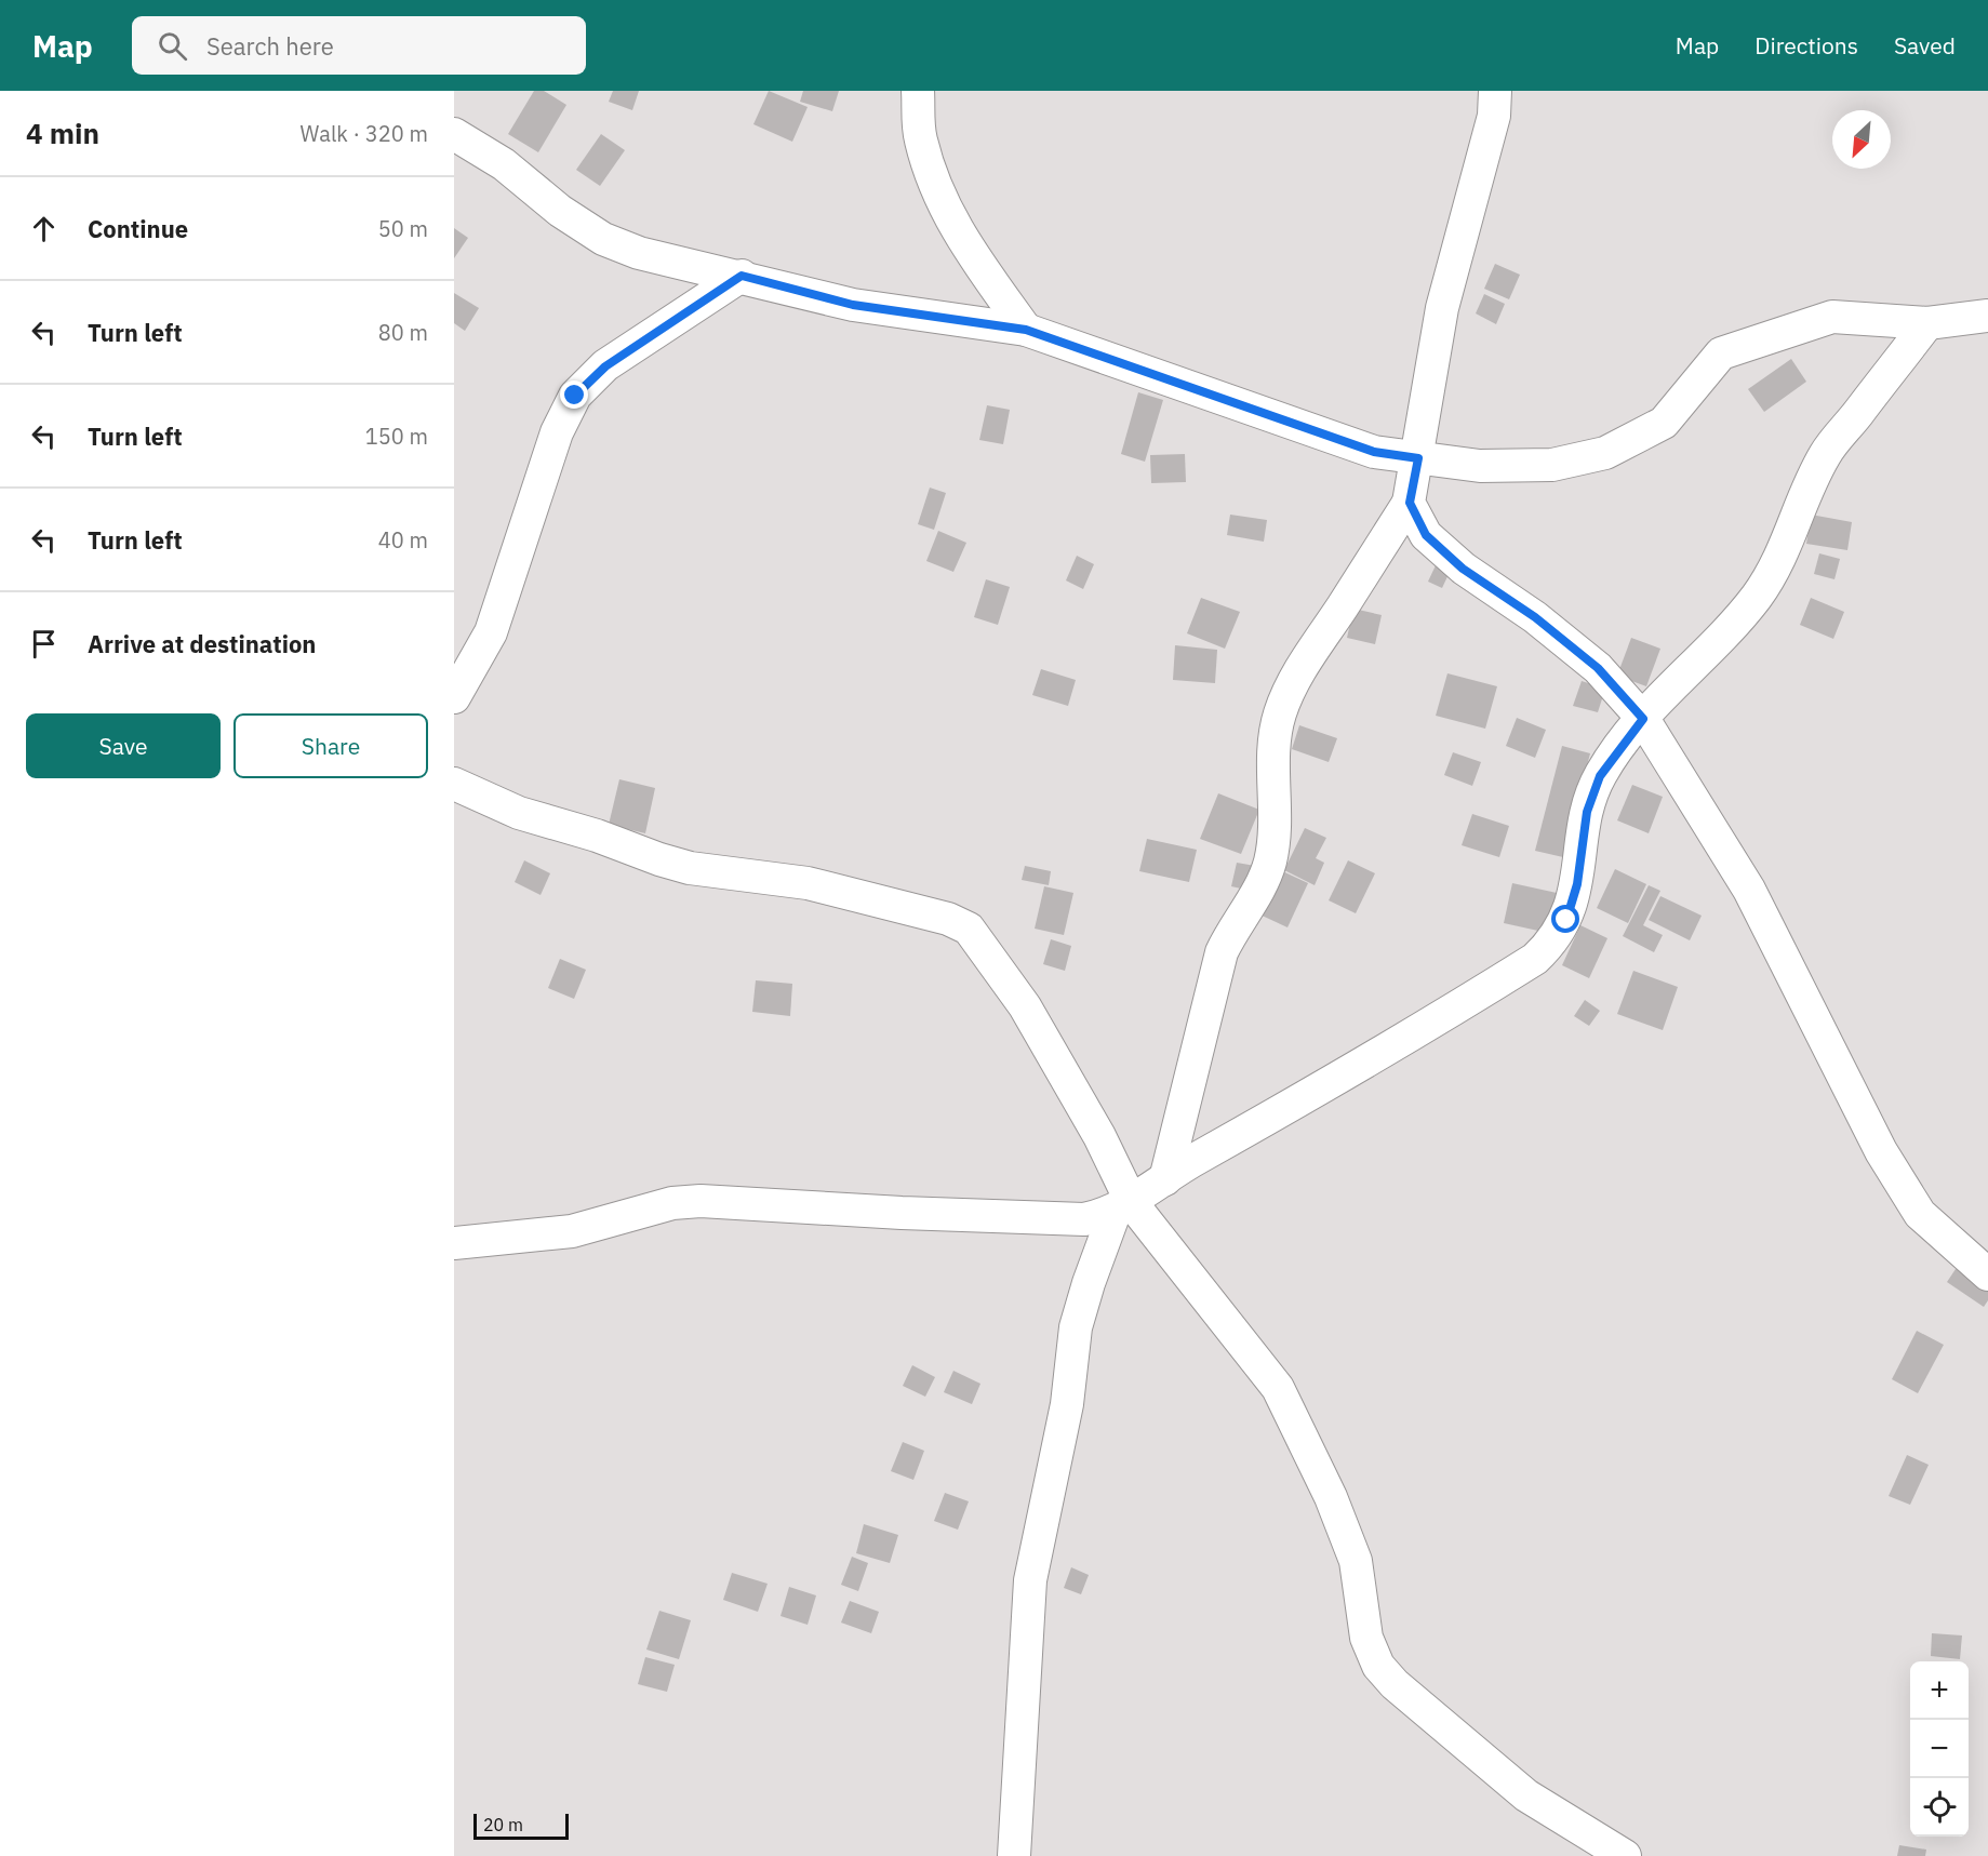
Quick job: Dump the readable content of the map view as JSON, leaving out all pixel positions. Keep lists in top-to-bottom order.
{
  "scale_bar": "20 m",
  "north": "bottom left",
  "page": {
    "header": "Map",
    "search": "Search here",
    "nav": ["Map", "Directions", "Saved"],
    "heading": ["4 min", "Walk · 320 m"],
    "list": [
      ["Continue", "50 m"],
      ["Turn left", "80 m"],
      ["Turn left", "150 m"],
      ["Turn left", "40 m"],
      "Arrive at destination"
    ],
    "buttons": ["Save", "Share"],
    "map_buttons": ["+", "−"],
    "scale": "20 m"
  }
}
